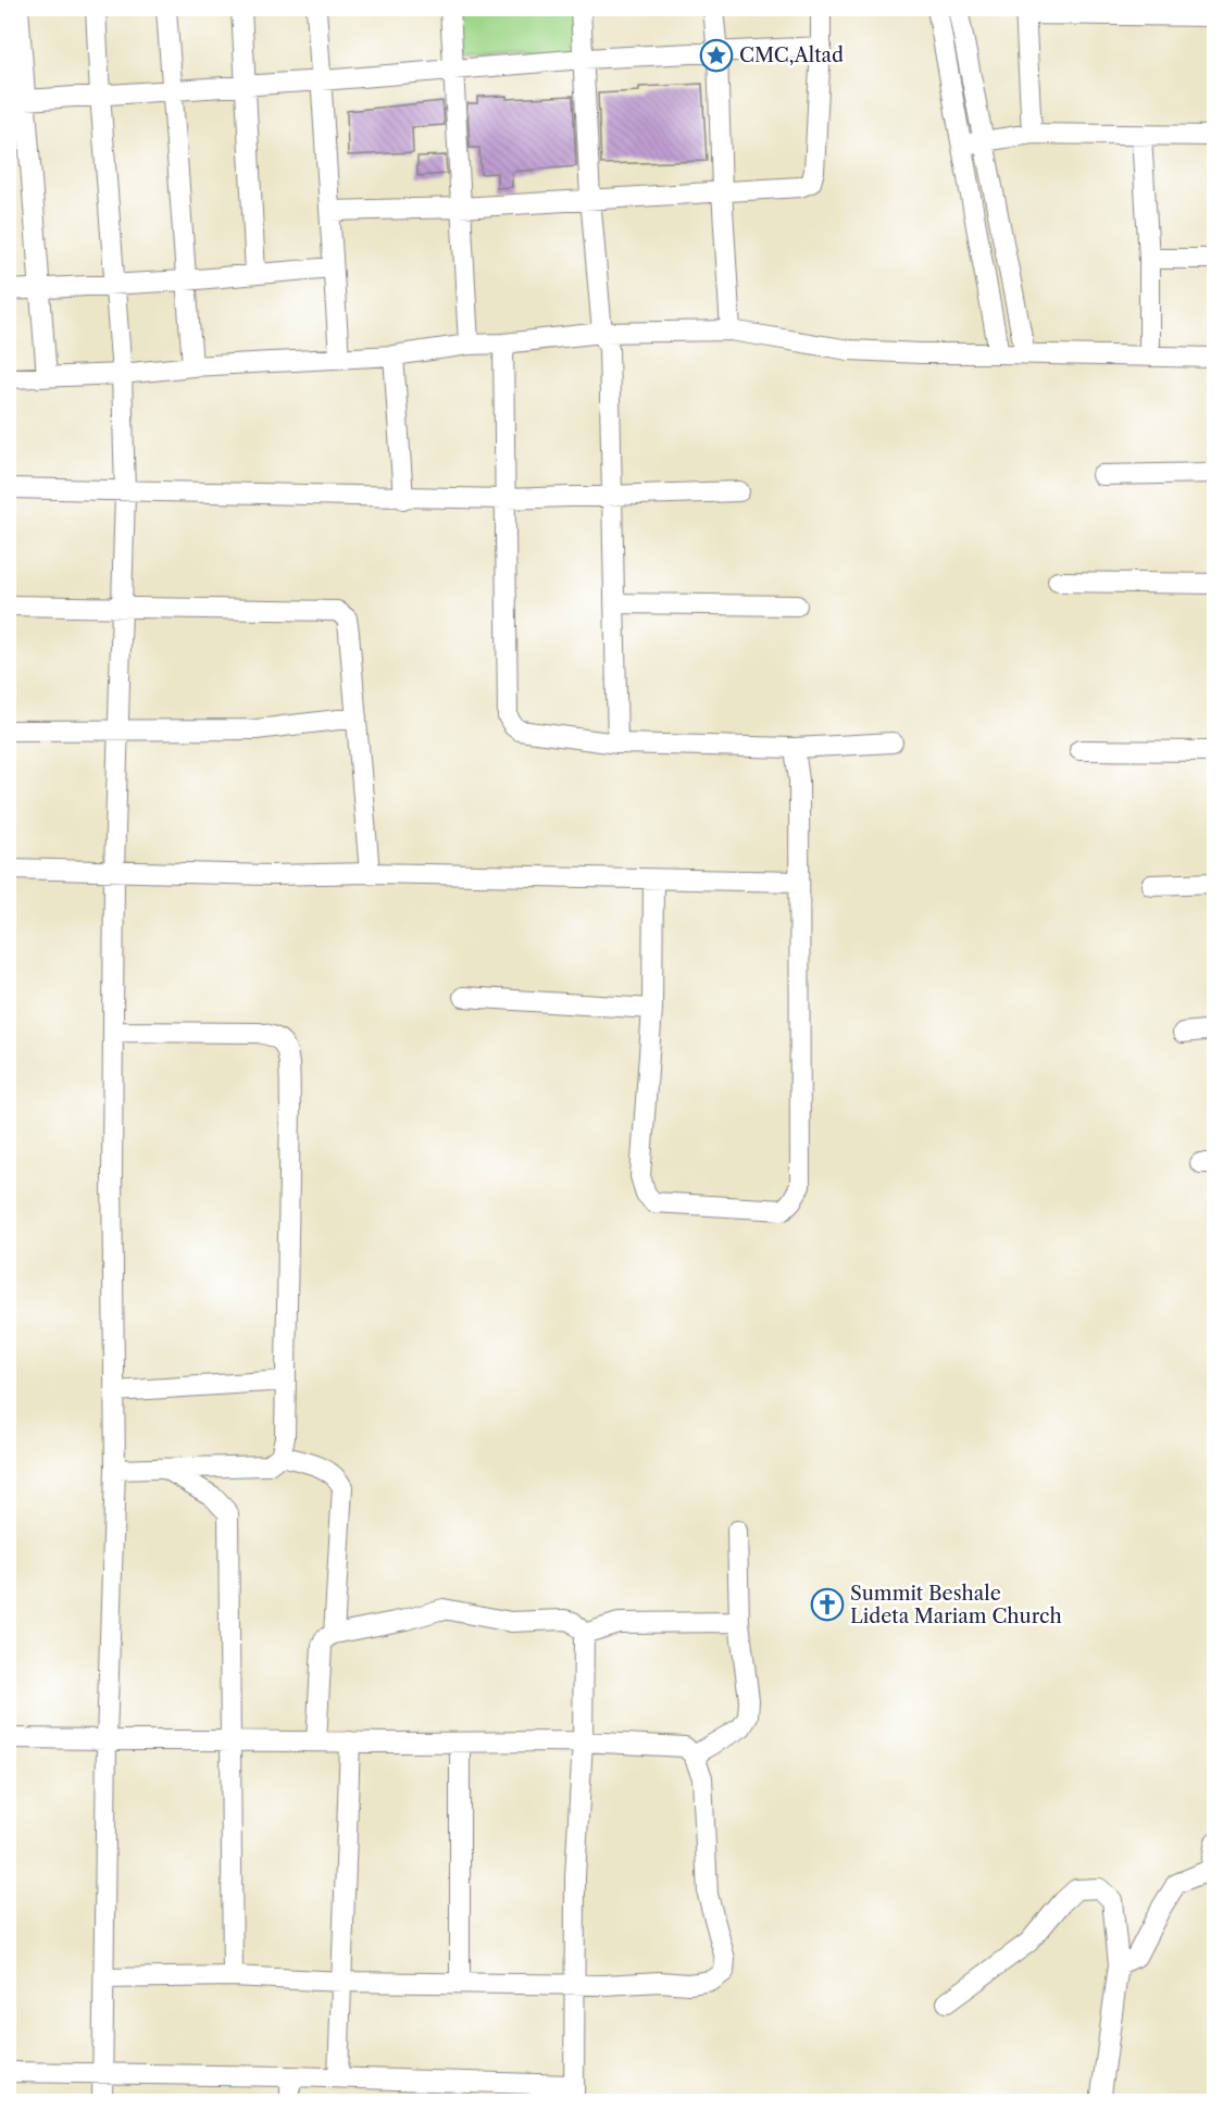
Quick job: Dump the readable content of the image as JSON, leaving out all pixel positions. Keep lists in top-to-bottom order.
{
  "places": {
    "place": ["CMC,Altad"],
    "church": ["Summit Beshale Lideta Mariam Church"]
  }
}
